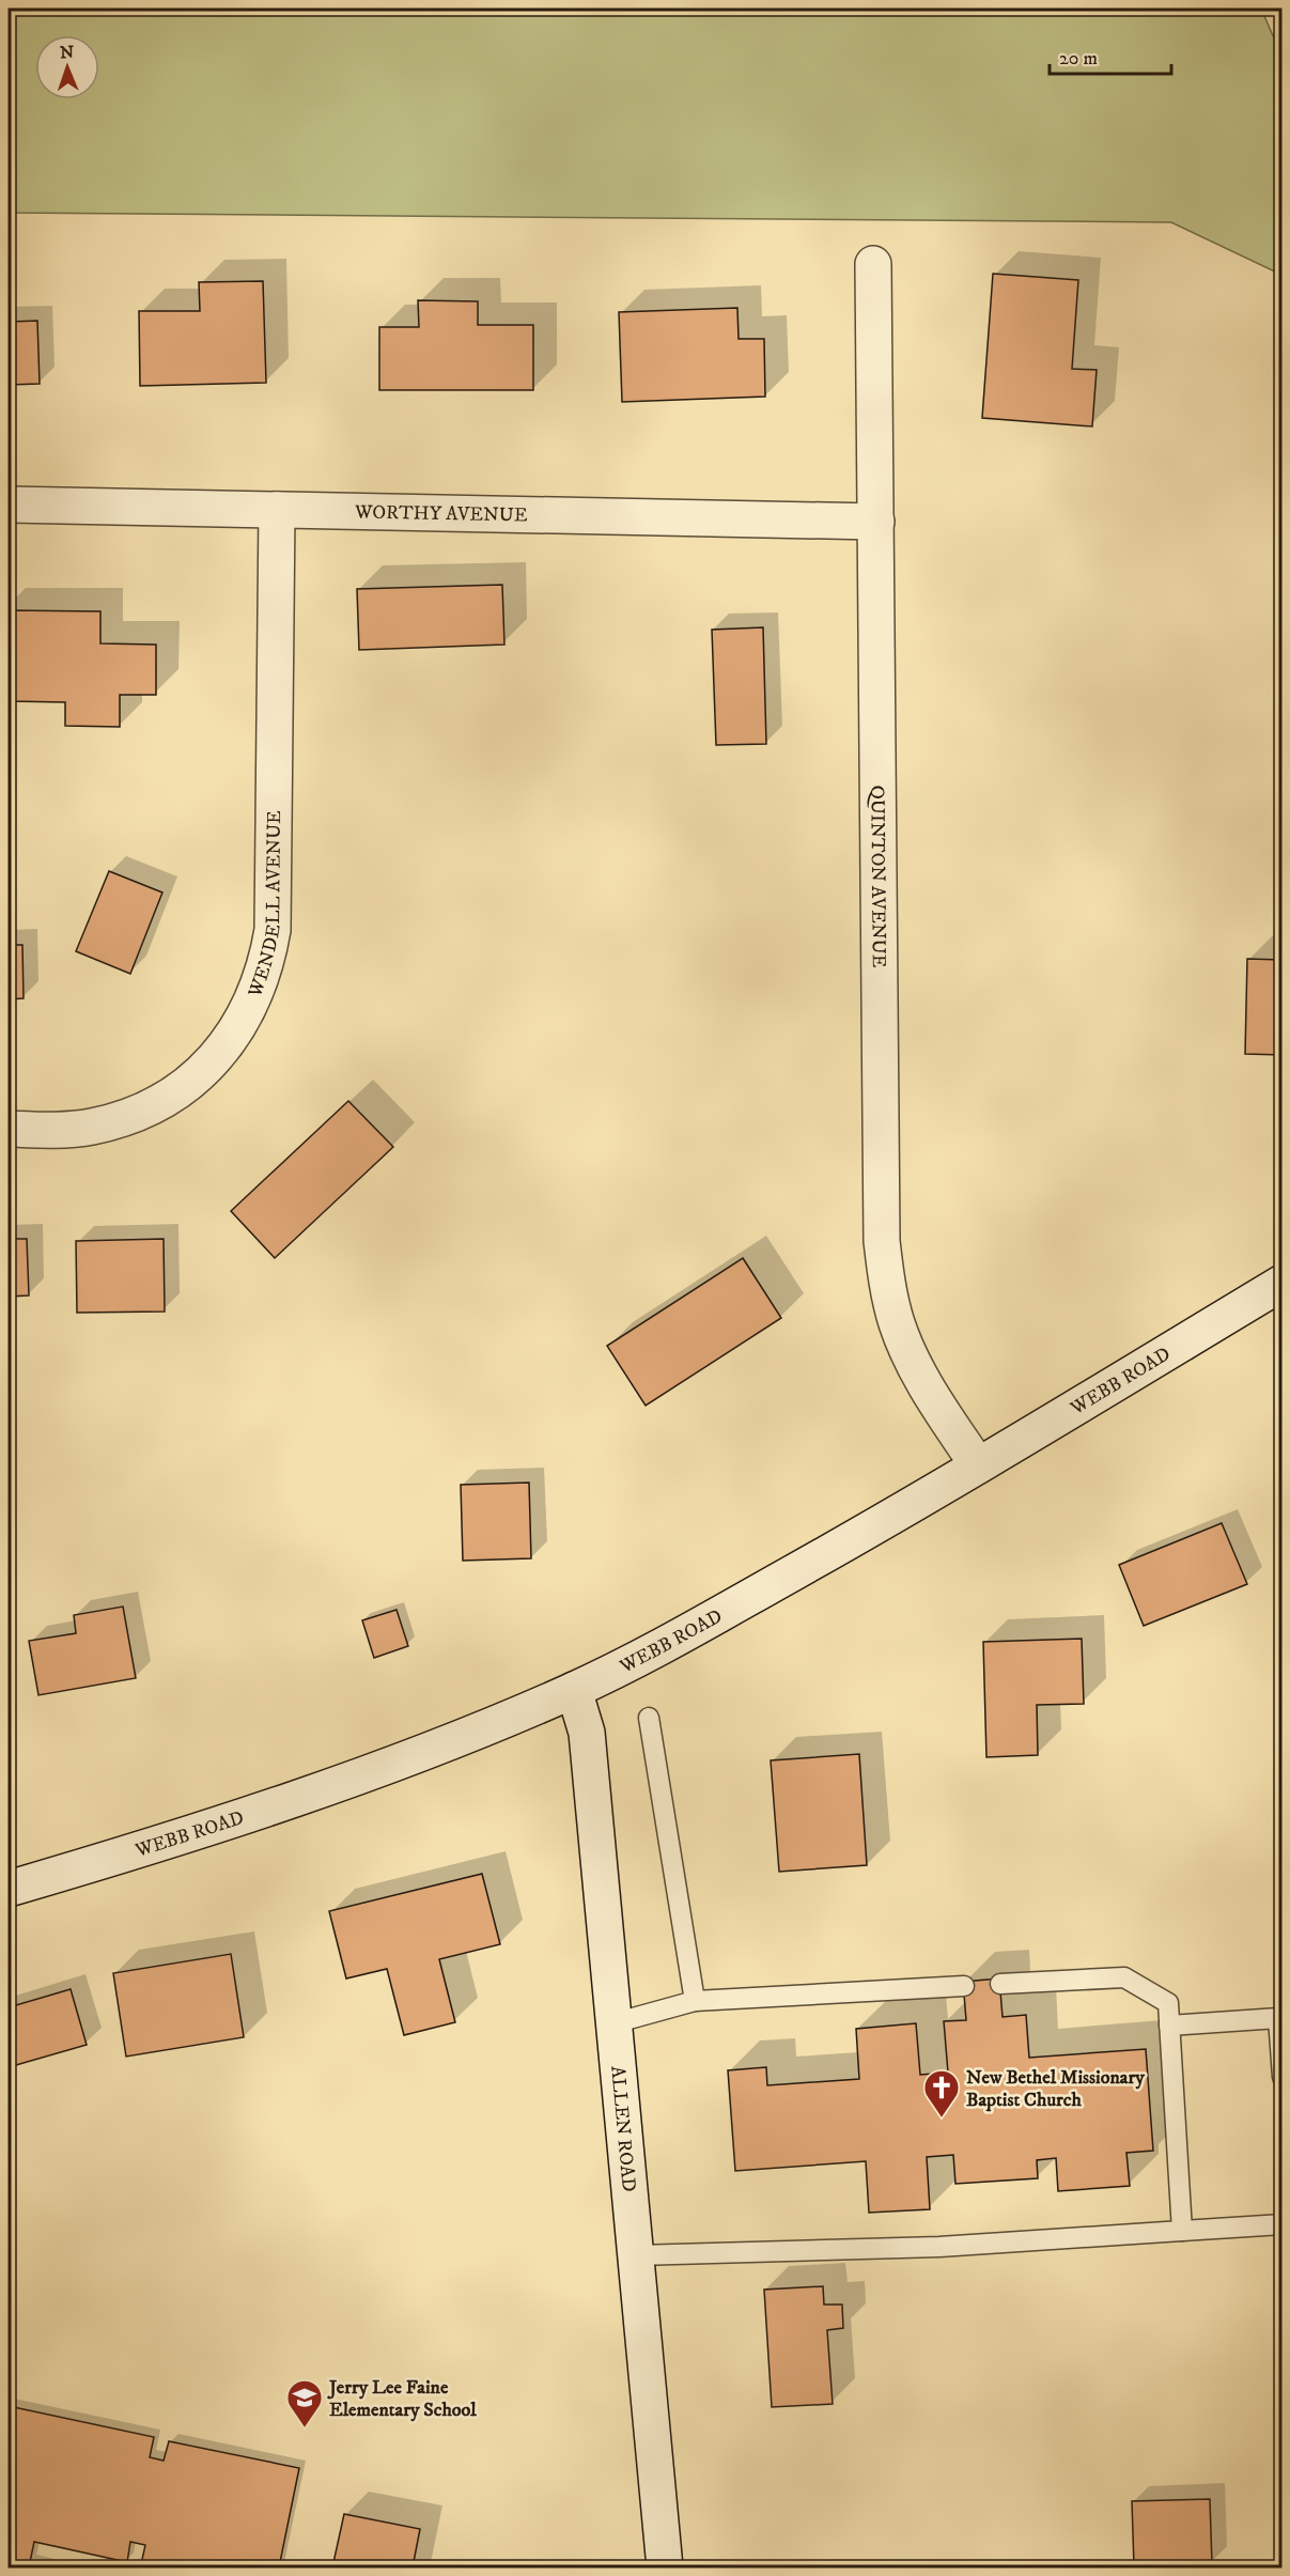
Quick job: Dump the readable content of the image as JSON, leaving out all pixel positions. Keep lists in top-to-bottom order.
{
  "streets": {
    "street": [
      "WORTHY AVENUE",
      "QUINTON AVENUE",
      "WENDELL AVENUE",
      "WEBB ROAD",
      "ALLEN ROAD"
    ]
  },
  "crossings": [
    ["WORTHY AVENUE", "QUINTON AVENUE"],
    ["WORTHY AVENUE", "WENDELL AVENUE"],
    ["QUINTON AVENUE", "WEBB ROAD"],
    ["WEBB ROAD", "ALLEN ROAD"]
  ],
  "places": {
    "church": ["New Bethel Missionary Baptist Church"],
    "school or university": ["Jerry Lee Faine Elementary School"]
  },
  "scale_bar": "20 m",
  "north": "top"
}
